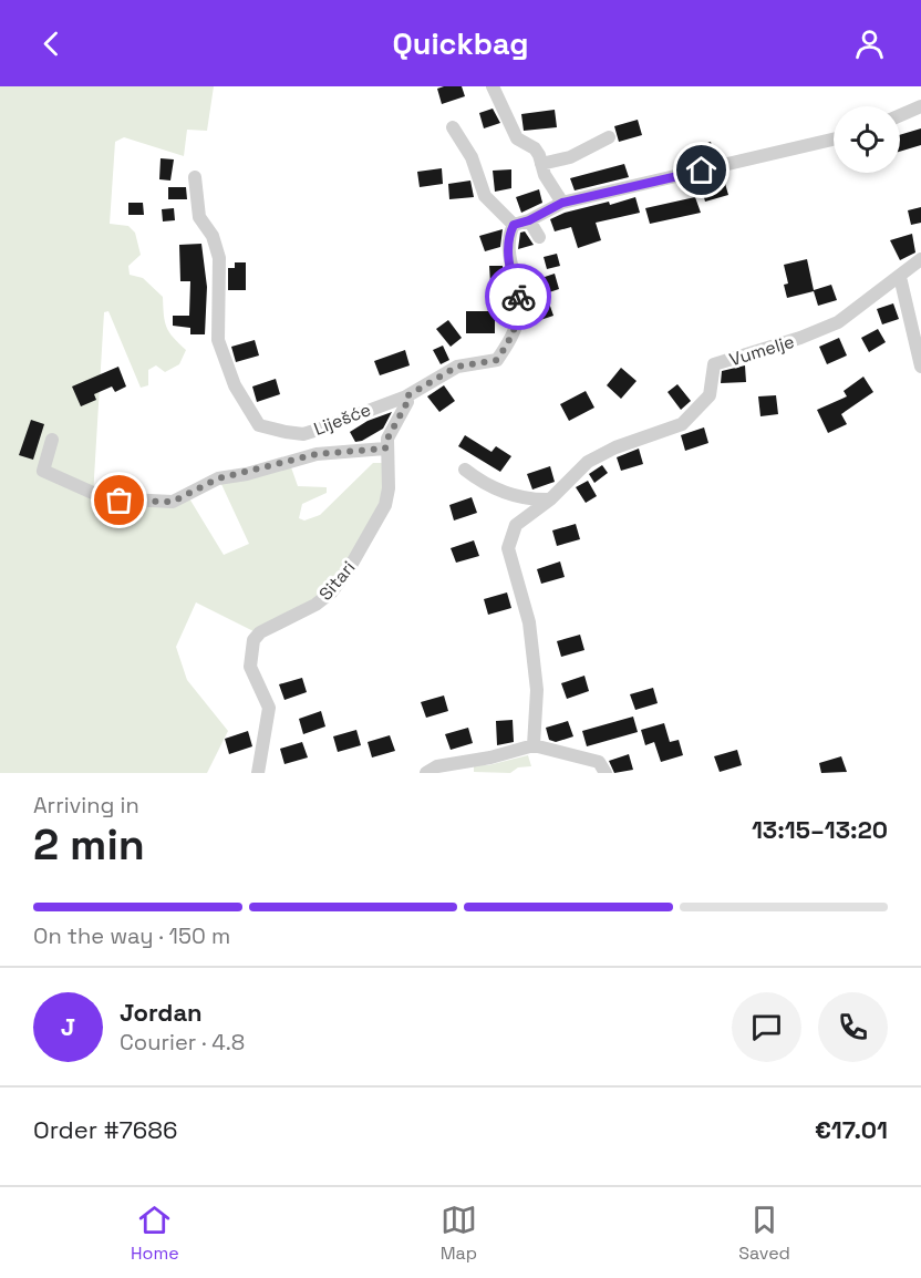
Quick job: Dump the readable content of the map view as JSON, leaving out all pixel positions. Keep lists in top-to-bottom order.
{
  "streets": {
    "street": ["Vumelje", "Liješće", "Sitari"]
  },
  "crossings": [
    ["Liješće", "Sitari"]
  ],
  "page": {
    "header": "Quickbag",
    "heading": ["2 min", "Arriving in", "13:15–13:20"],
    "panel": [
      "Jordan",
      "Courier · 4.8",
      "Order #7686",
      "€17.01"
    ],
    "bar": "On the way · 150 m",
    "round": "J",
    "tabs": ["Home", "Map", "Saved"]
  }
}
